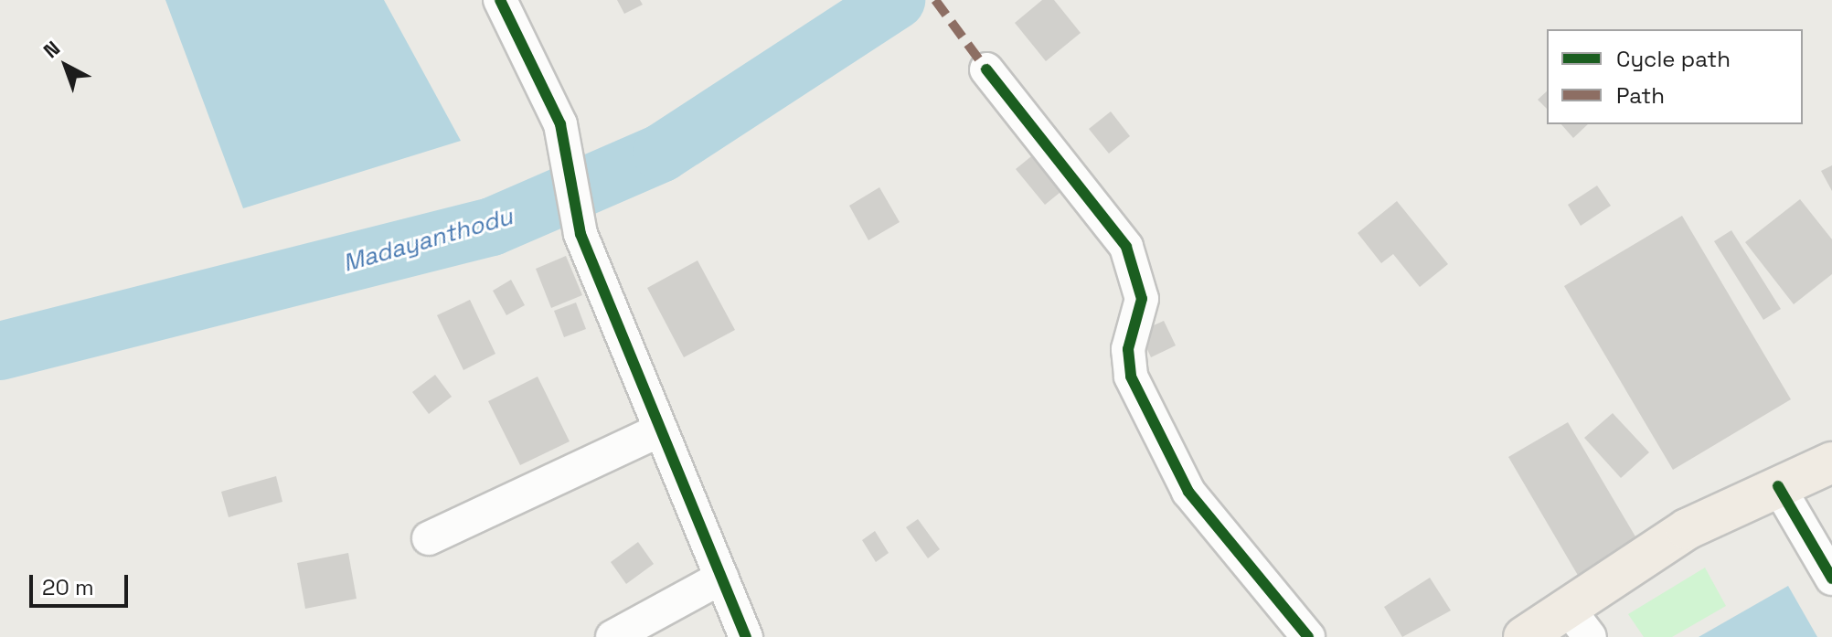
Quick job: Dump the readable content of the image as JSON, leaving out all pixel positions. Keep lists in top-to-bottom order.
{
  "water": ["Madayanthodu"],
  "legend": ["Cycle path", "Path"],
  "scale_bar": "20 m",
  "north": "top left"
}
